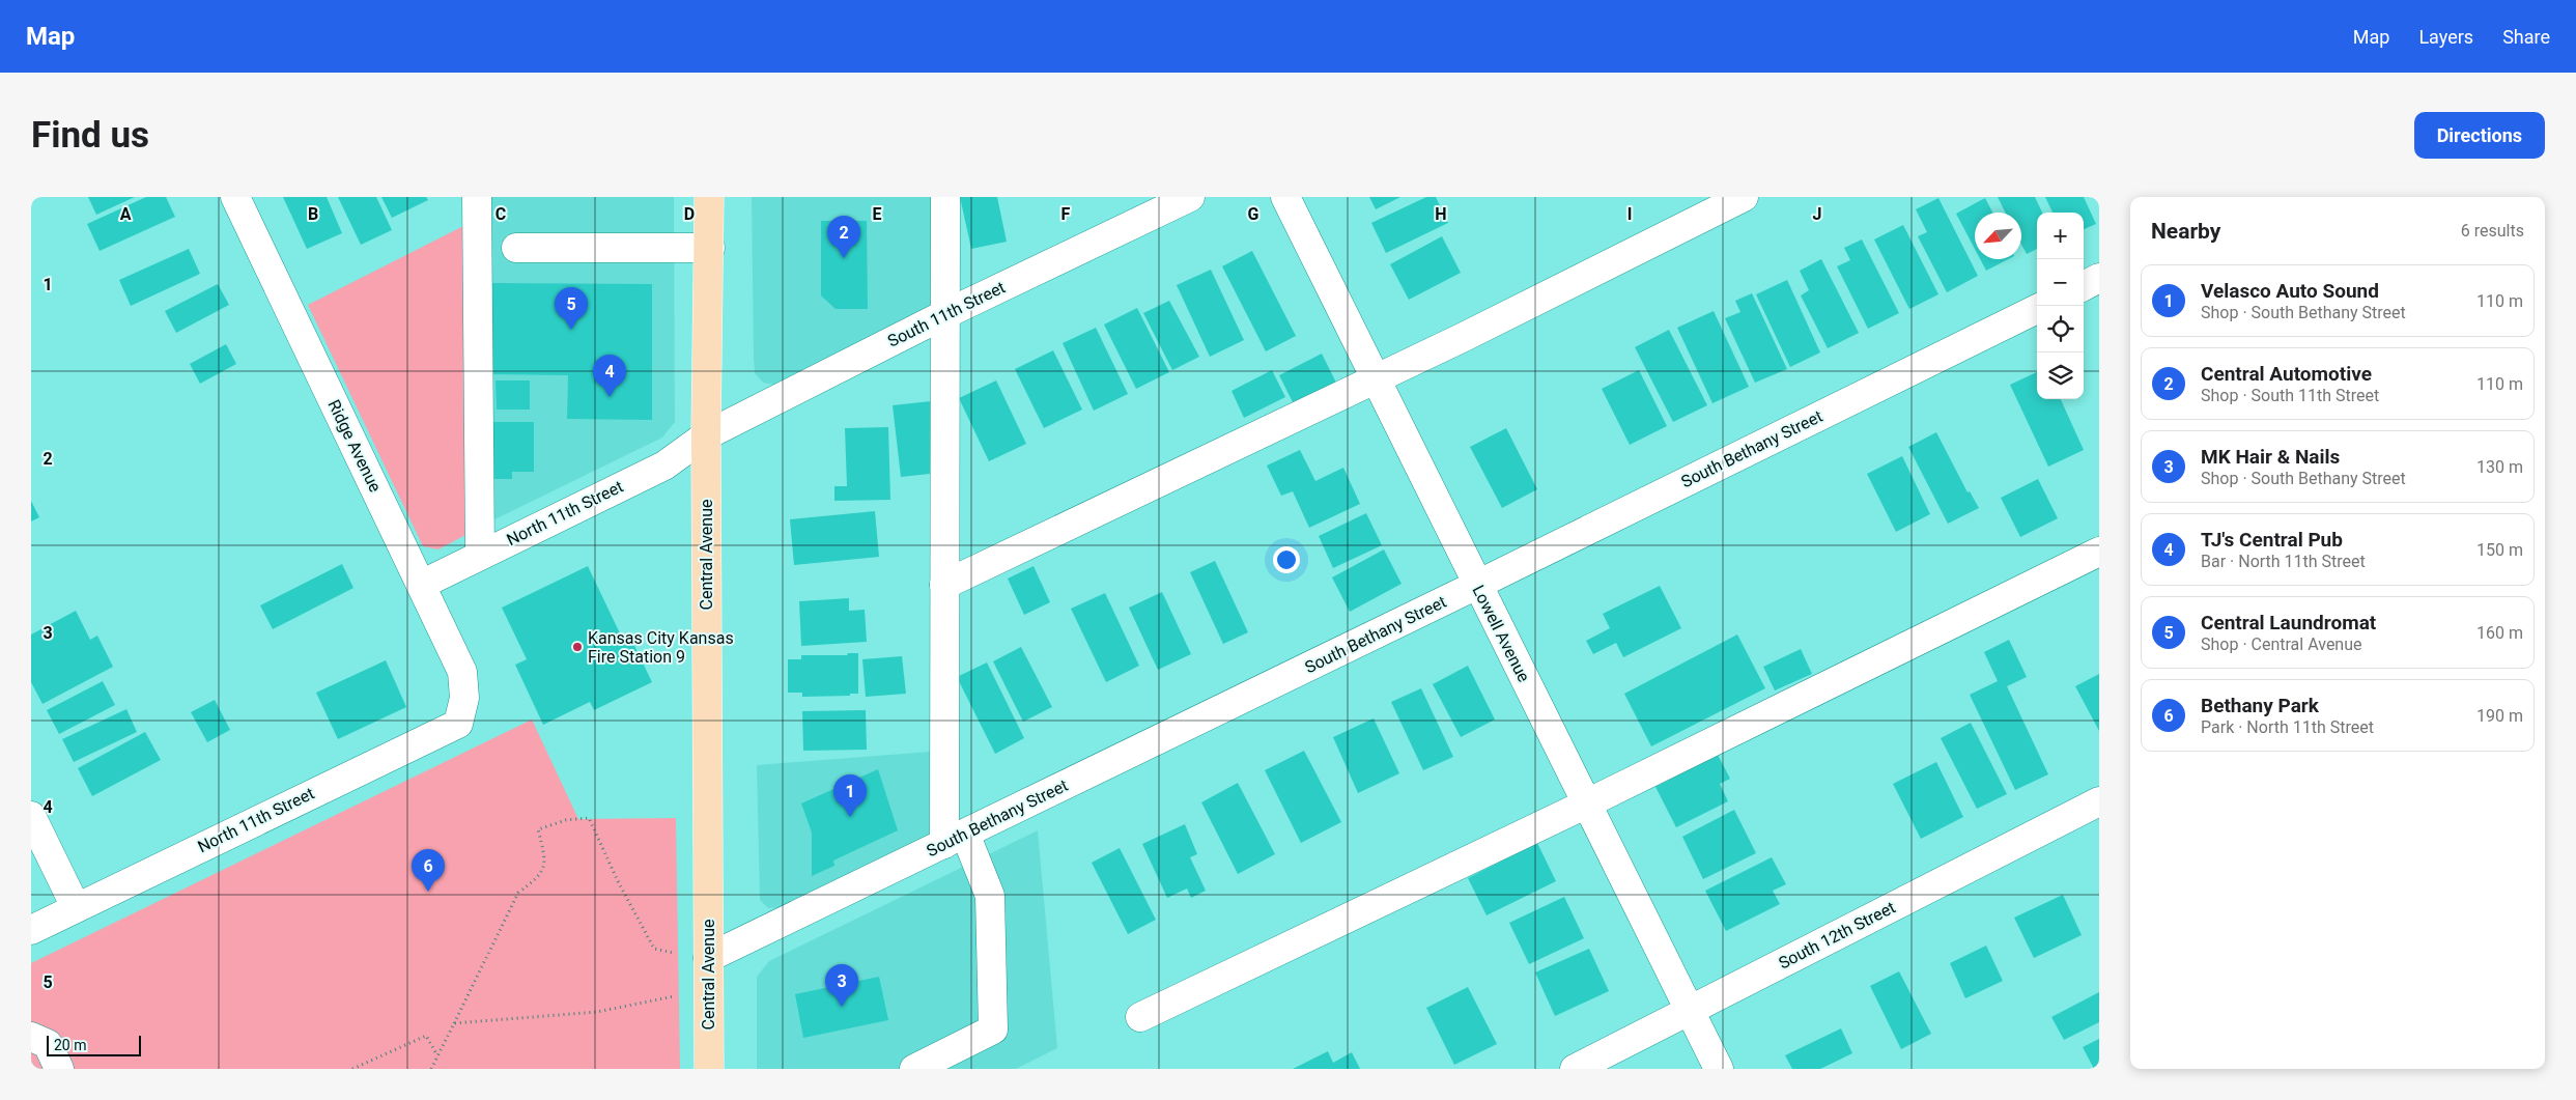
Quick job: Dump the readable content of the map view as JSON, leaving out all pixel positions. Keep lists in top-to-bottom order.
{
  "streets": {
    "main road": ["Central Avenue"],
    "street": [
      "South 11th Street",
      "Ridge Avenue",
      "South Bethany Street",
      "North 11th Street",
      "Lowell Avenue",
      "South 12th Street"
    ]
  },
  "crossings": [
    ["South 11th Street", "North 11th Street"],
    ["South 11th Street", "Central Avenue"],
    ["Ridge Avenue", "North 11th Street"],
    ["South Bethany Street", "Central Avenue"],
    ["South Bethany Street", "Lowell Avenue"],
    ["North 11th Street", "Central Avenue"],
    ["Lowell Avenue", "South 12th Street"]
  ],
  "places": ["Kansas City Kansas Fire Station 9"],
  "scale_bar": "20 m",
  "north": "bottom left",
  "page": {
    "header": "Map",
    "nav": ["Map", "Layers", "Share"],
    "buttons": "Directions",
    "title": "Find us",
    "heading": ["Nearby", "6 results"],
    "map_buttons": ["+", "−"],
    "pins": [
      "2",
      "5",
      "4",
      "1",
      "6",
      "3"
    ],
    "list": [
      {
        "mark": "1",
        "name": "Velasco Auto Sound",
        "note": "Shop · South Bethany Street",
        "value": "110 m"
      },
      {
        "mark": "2",
        "name": "Central Automotive",
        "note": "Shop · South 11th Street",
        "value": "110 m"
      },
      {
        "mark": "3",
        "name": "MK Hair & Nails",
        "note": "Shop · South Bethany Street",
        "value": "130 m"
      },
      {
        "mark": "4",
        "name": "TJ's Central Pub",
        "note": "Bar · North 11th Street",
        "value": "150 m"
      },
      {
        "mark": "5",
        "name": "Central Laundromat",
        "note": "Shop · Central Avenue",
        "value": "160 m"
      },
      {
        "mark": "6",
        "name": "Bethany Park",
        "note": "Park · North 11th Street",
        "value": "190 m"
      }
    ],
    "scale": "20 m"
  },
  "grid": {
    "columns": [
      "A",
      "B",
      "C",
      "D",
      "E",
      "F",
      "G",
      "H",
      "I",
      "J"
    ],
    "rows": [
      "1",
      "2",
      "3",
      "4",
      "5"
    ]
  }
}
